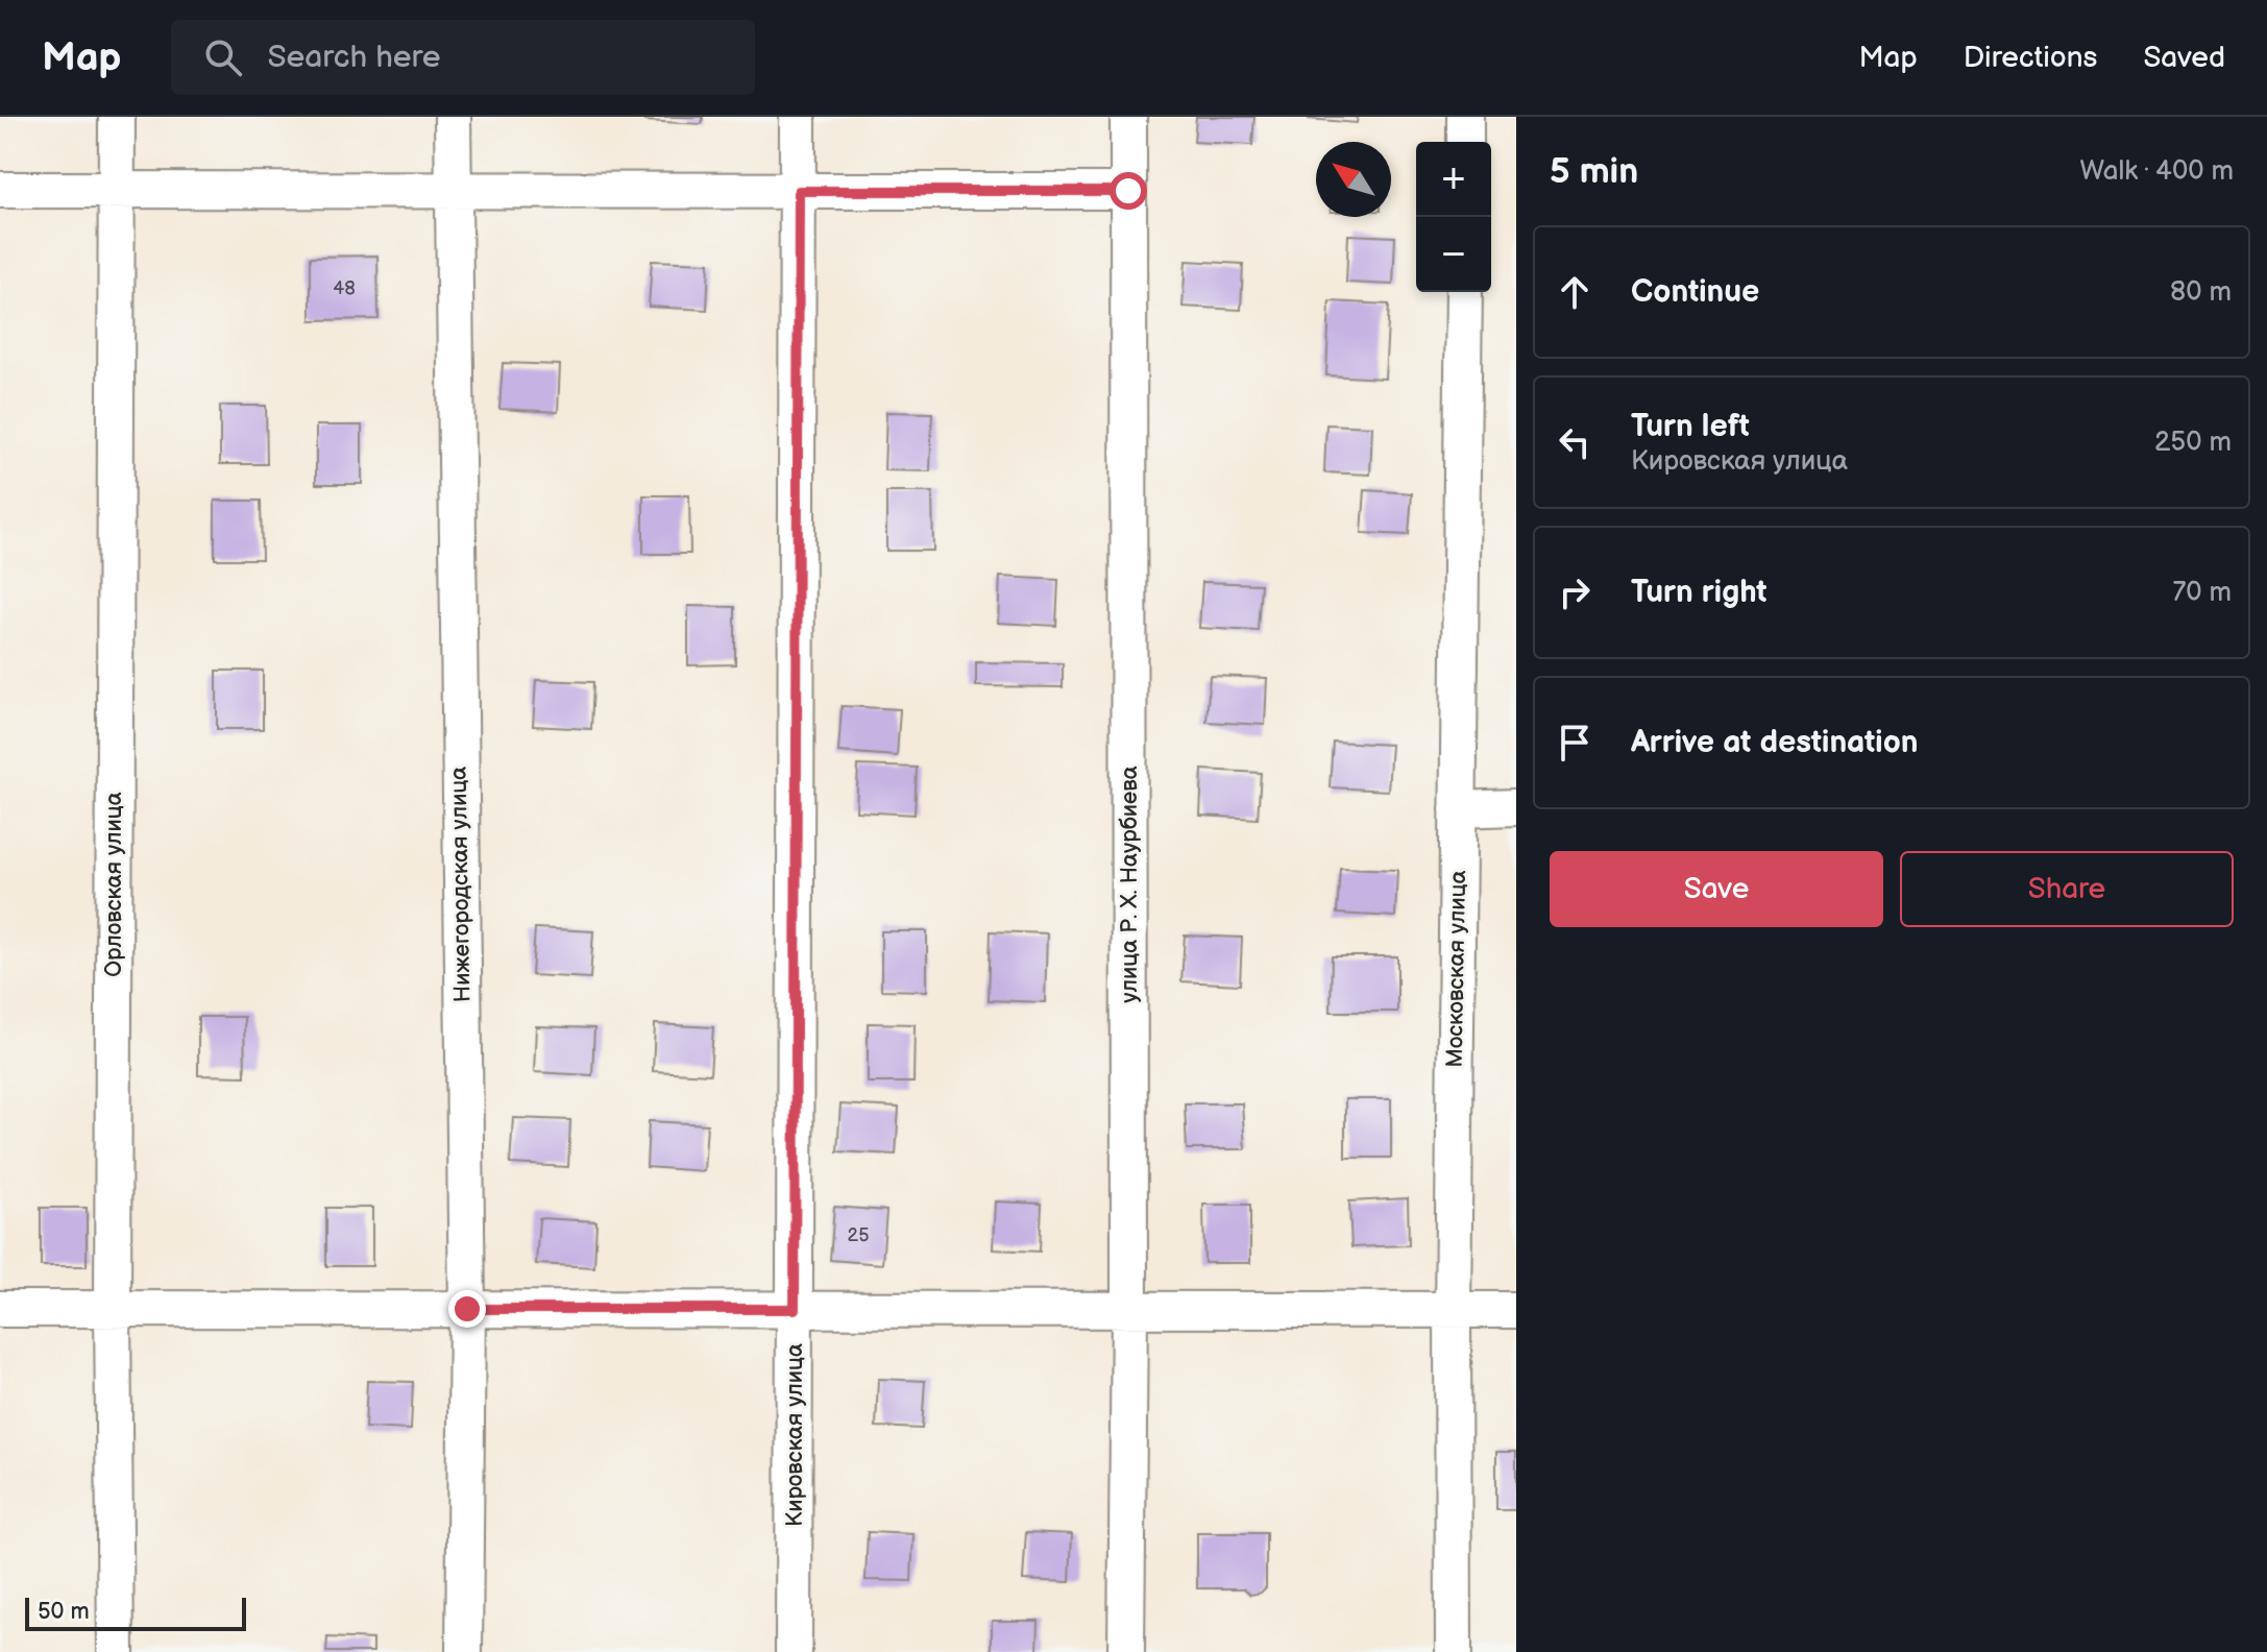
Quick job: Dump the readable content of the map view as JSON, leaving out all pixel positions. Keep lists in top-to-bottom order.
{
  "streets": {
    "street": [
      "Орловская улица",
      "Нижегородская улица",
      "улица Р. Х. Наурбиева",
      "Московская улица",
      "Кировская улица"
    ]
  },
  "house_numbers": ["48", "25"],
  "scale_bar": "50 m",
  "north": "top left",
  "page": {
    "header": "Map",
    "search": "Search here",
    "nav": ["Map", "Directions", "Saved"],
    "heading": ["5 min", "Walk · 400 m"],
    "map_buttons": ["+", "−"],
    "list": [
      ["Continue", "80 m"],
      ["Turn left", "Кировская улица", "250 m"],
      ["Turn right", "70 m"],
      "Arrive at destination"
    ],
    "buttons": ["Save", "Share"],
    "scale": "50 m"
  }
}
